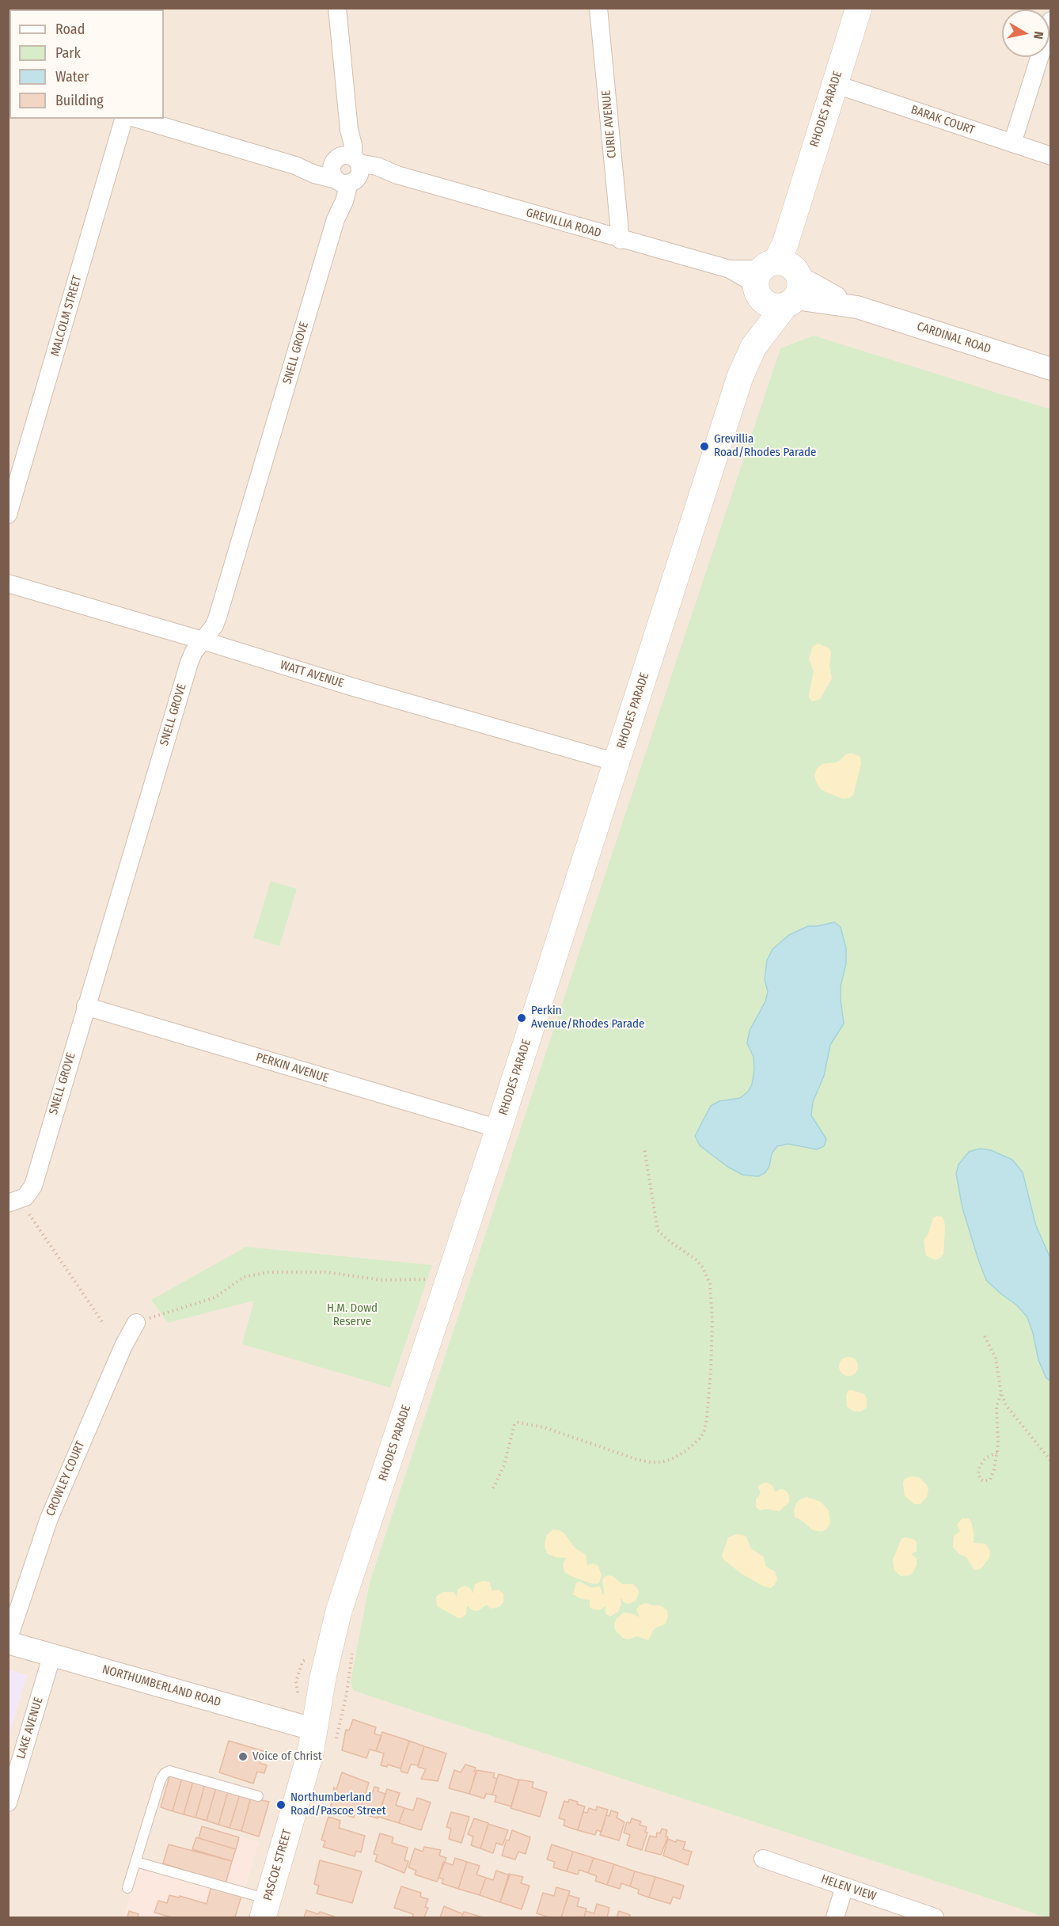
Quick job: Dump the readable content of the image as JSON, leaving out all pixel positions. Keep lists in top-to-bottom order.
{
  "streets": {
    "main road": ["RHODES PARADE", "PASCOE STREET"],
    "street": [
      "BARAK COURT",
      "CURIE AVENUE",
      "GREVILLIA ROAD",
      "MALCOLM STREET",
      "CARDINAL ROAD",
      "SNELL GROVE",
      "WATT AVENUE",
      "PERKIN AVENUE",
      "CROWLEY COURT",
      "NORTHUMBERLAND ROAD",
      "LAKE AVENUE",
      "HELEN VIEW"
    ]
  },
  "crossings": [
    ["RHODES PARADE", "BARAK COURT"],
    ["RHODES PARADE", "GREVILLIA ROAD"],
    ["RHODES PARADE", "CARDINAL ROAD"],
    ["RHODES PARADE", "WATT AVENUE"],
    ["RHODES PARADE", "PERKIN AVENUE"],
    ["RHODES PARADE", "NORTHUMBERLAND ROAD"],
    ["RHODES PARADE", "PASCOE STREET"],
    ["CURIE AVENUE", "GREVILLIA ROAD"],
    ["GREVILLIA ROAD", "CARDINAL ROAD"],
    ["GREVILLIA ROAD", "SNELL GROVE"],
    ["SNELL GROVE", "WATT AVENUE"],
    ["SNELL GROVE", "PERKIN AVENUE"],
    ["CROWLEY COURT", "NORTHUMBERLAND ROAD"],
    ["NORTHUMBERLAND ROAD", "LAKE AVENUE"],
    ["NORTHUMBERLAND ROAD", "PASCOE STREET"]
  ],
  "parks": ["H.M. Dowd Reserve"],
  "places": [
    "Grevillia Road/Rhodes Parade",
    "Perkin Avenue/Rhodes Parade",
    "Voice of Christ",
    "Northumberland Road/Pascoe Street"
  ],
  "legend": [
    "Road",
    "Park",
    "Water",
    "Building"
  ],
  "north": "right"
}
